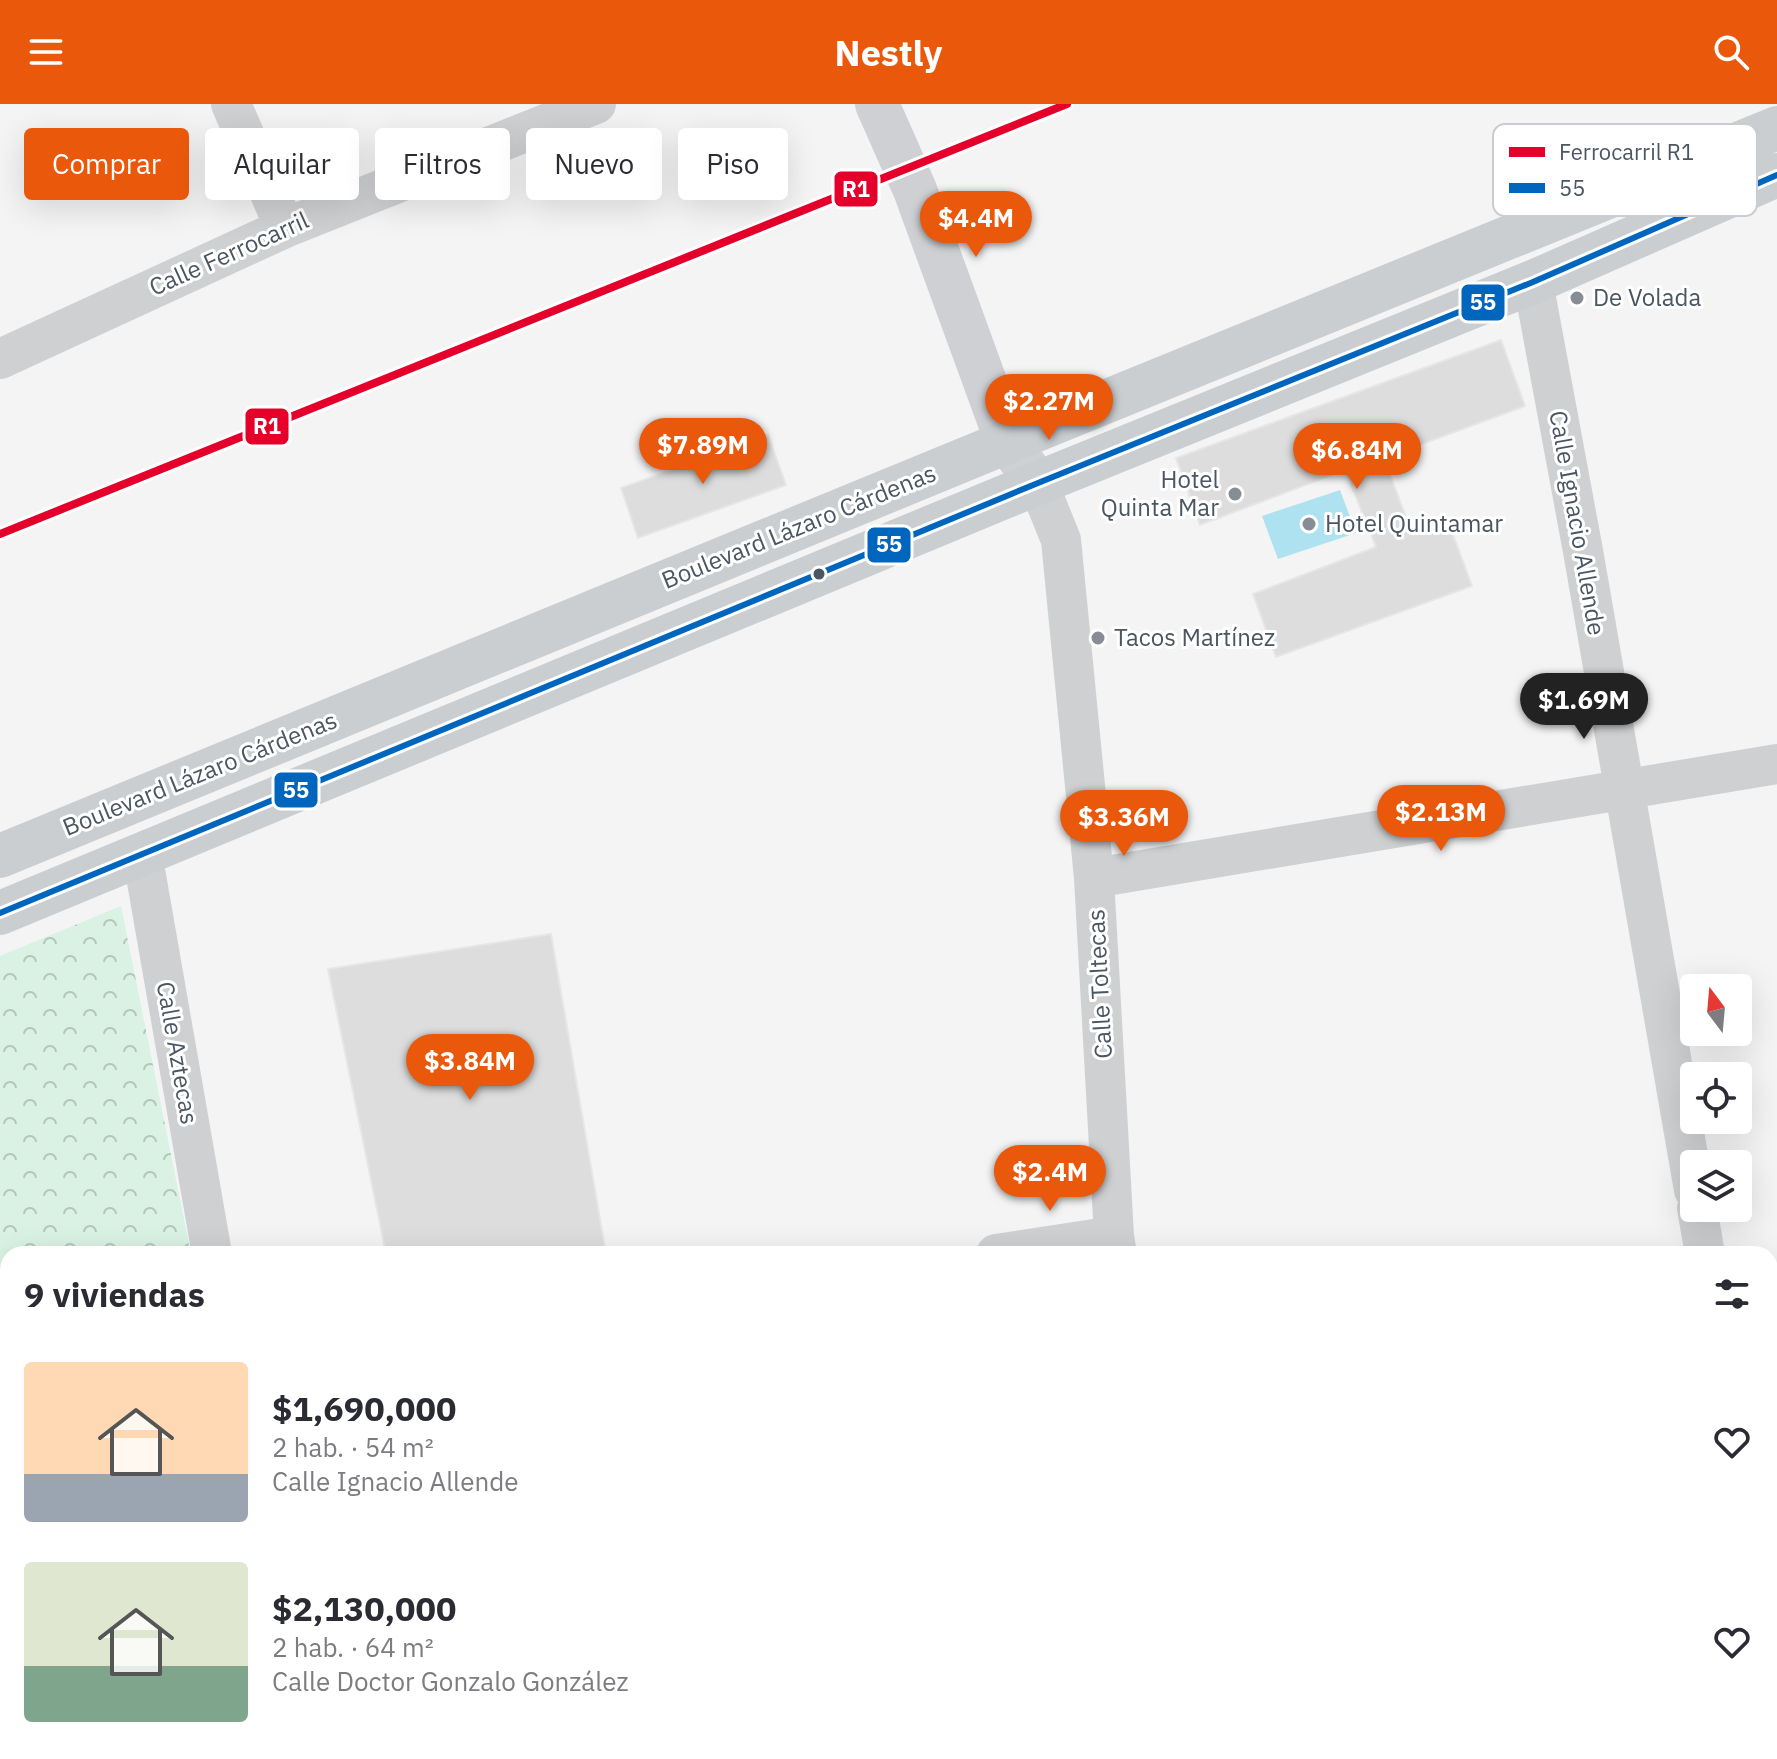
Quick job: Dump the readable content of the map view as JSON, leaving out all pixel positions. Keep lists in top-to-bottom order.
{
  "streets": {
    "main road": ["Boulevard Lázaro Cárdenas"],
    "street": [
      "Calle Ferrocarril",
      "Calle Ignacio Allende",
      "Calle Toltecas",
      "Calle Aztecas"
    ]
  },
  "crossings": [
    ["Calle Ignacio Allende", "Boulevard Lázaro Cárdenas"],
    ["Boulevard Lázaro Cárdenas", "Calle Toltecas"],
    ["Boulevard Lázaro Cárdenas", "Calle Aztecas"]
  ],
  "places": [
    "De Volada",
    "Hotel Quinta Mar",
    "Hotel Quintamar",
    "Tacos Martínez"
  ],
  "lines": ["rail line R1", "transit line 55"],
  "legend": ["Ferrocarril R1", "55"],
  "north": "top",
  "page": {
    "header": "Nestly",
    "chip": [
      "Comprar",
      "Alquilar",
      "Filtros",
      "Nuevo",
      "Piso"
    ],
    "price": [
      "$4.4M",
      "$2.27M",
      "$7.89M",
      "$6.84M",
      "$1.69M",
      "$2.13M",
      "$3.36M",
      "$3.84M",
      "$2.4M"
    ],
    "heading": "9 viviendas",
    "list": [
      {
        "name": "$1,690,000",
        "note": "2 hab. · 54 m² · Calle Ignacio Allende"
      },
      {
        "name": "$2,130,000",
        "note": "2 hab. · 64 m² · Calle Doctor Gonzalo González"
      }
    ]
  }
}
